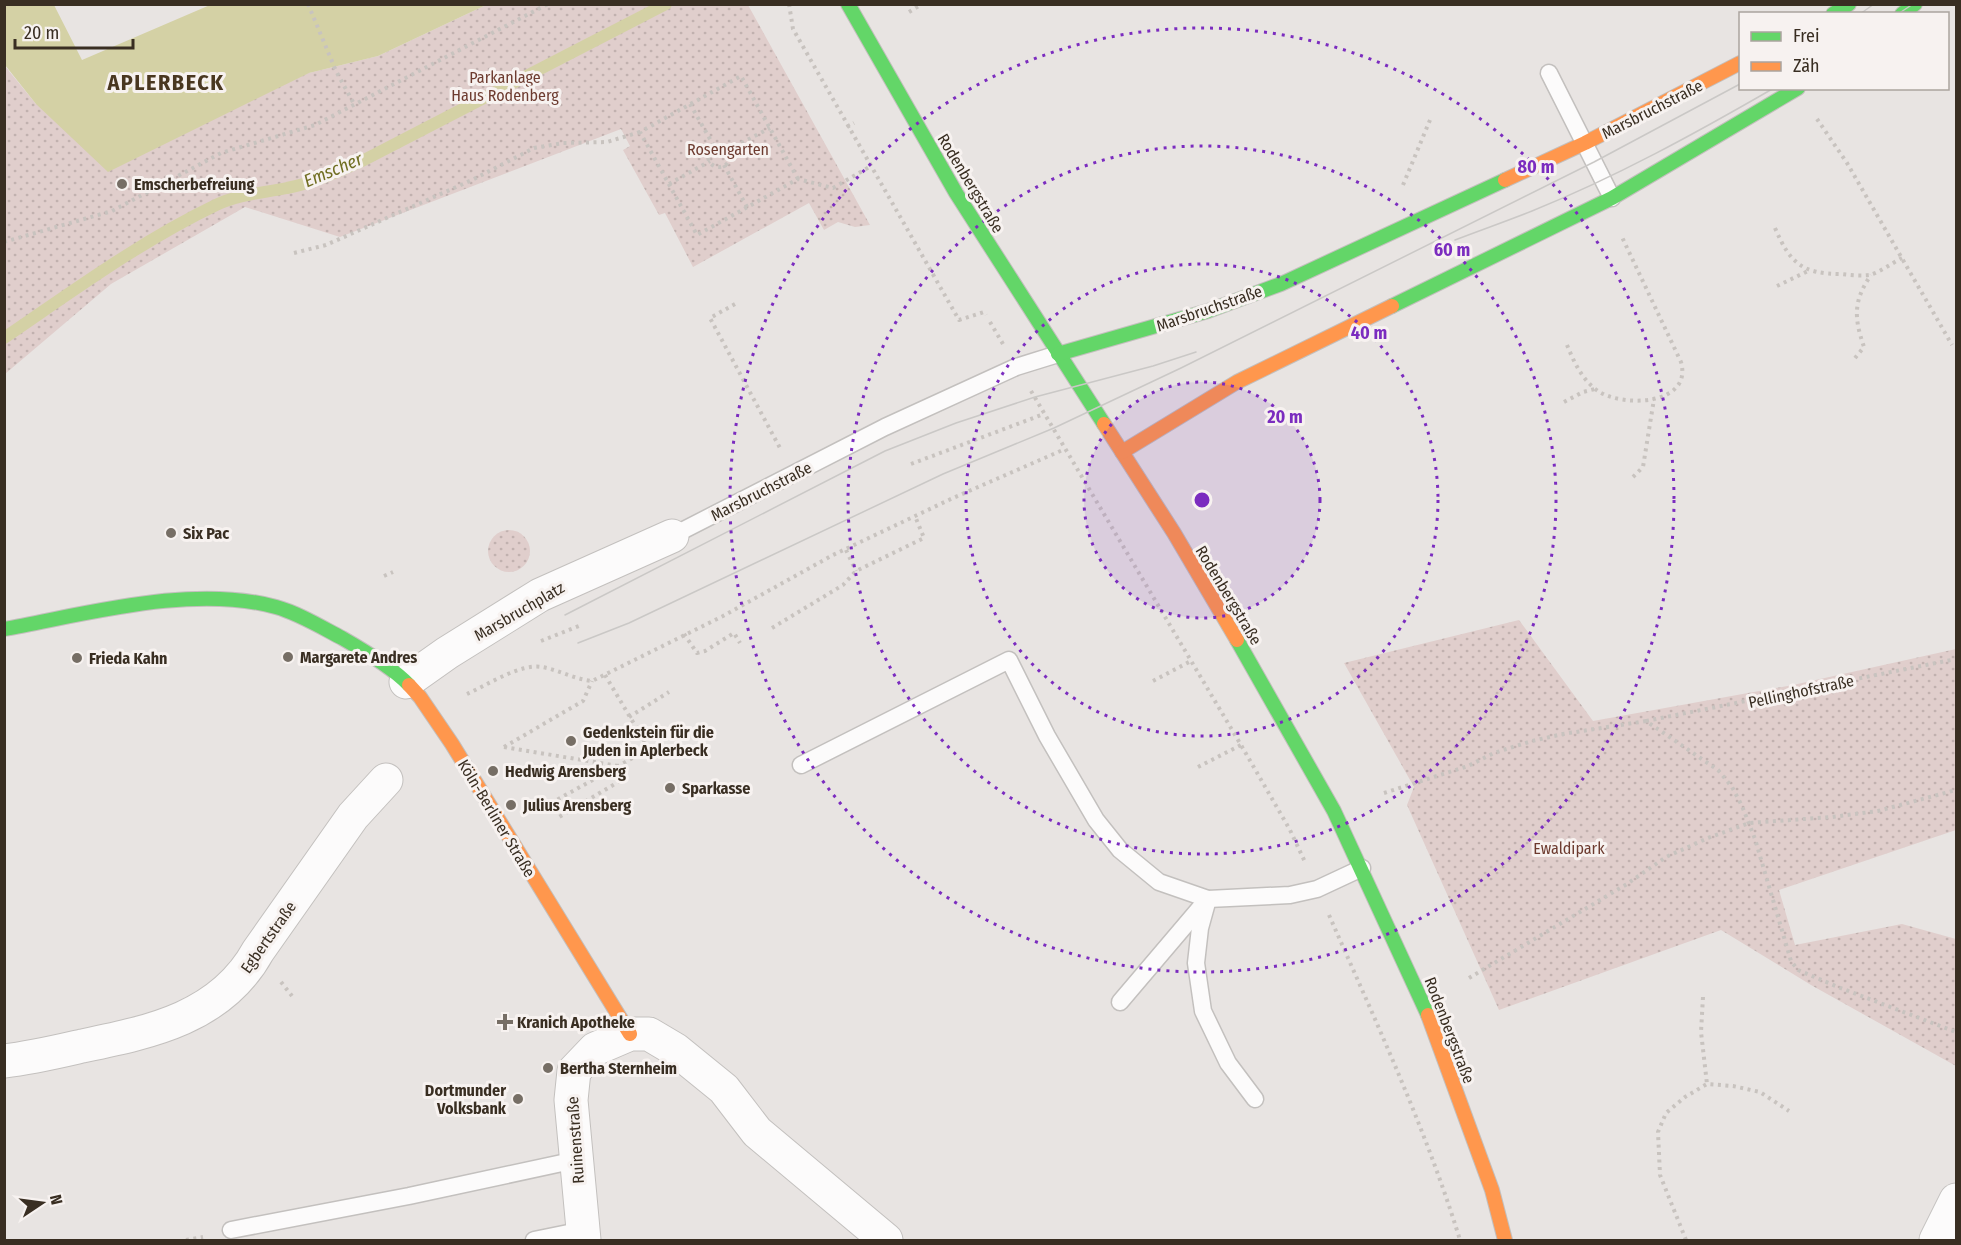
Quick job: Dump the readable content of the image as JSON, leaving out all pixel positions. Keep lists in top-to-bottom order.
{
  "streets": {
    "street": [
      "Marsbruchstraße",
      "Rodenbergstraße",
      "Marsbruchplatz",
      "Köln-Berliner Straße",
      "Egbertstraße",
      "Ruinenstraße"
    ],
    "path": ["Pellinghofstraße"]
  },
  "crossings": [
    ["Marsbruchstraße", "Rodenbergstraße"],
    ["Marsbruchstraße", "Marsbruchplatz"],
    ["Marsbruchplatz", "Köln-Berliner Straße"],
    ["Köln-Berliner Straße", "Ruinenstraße"]
  ],
  "districts": ["APLERBECK"],
  "water": ["Emscher"],
  "parks": ["Parkanlage Haus Rodenberg", "Rosengarten", "Ewaldipark"],
  "places": {
    "other": [
      "Emscherbefreiung",
      "Six Pac",
      "Margarete Andres",
      "Frieda Kahn",
      "Gedenkstein für die Juden in Aplerbeck",
      "Hedwig Arensberg",
      "Sparkasse",
      "Julius Arensberg",
      "Bertha Sternheim",
      "Dortmunder Volksbank"
    ],
    "health": ["Kranich Apotheke"]
  },
  "legend": ["Frei", "Zäh"],
  "scale_bar": "20 m",
  "north": "right",
  "rings": [
    "80 m",
    "60 m",
    "40 m",
    "20 m"
  ]
}
